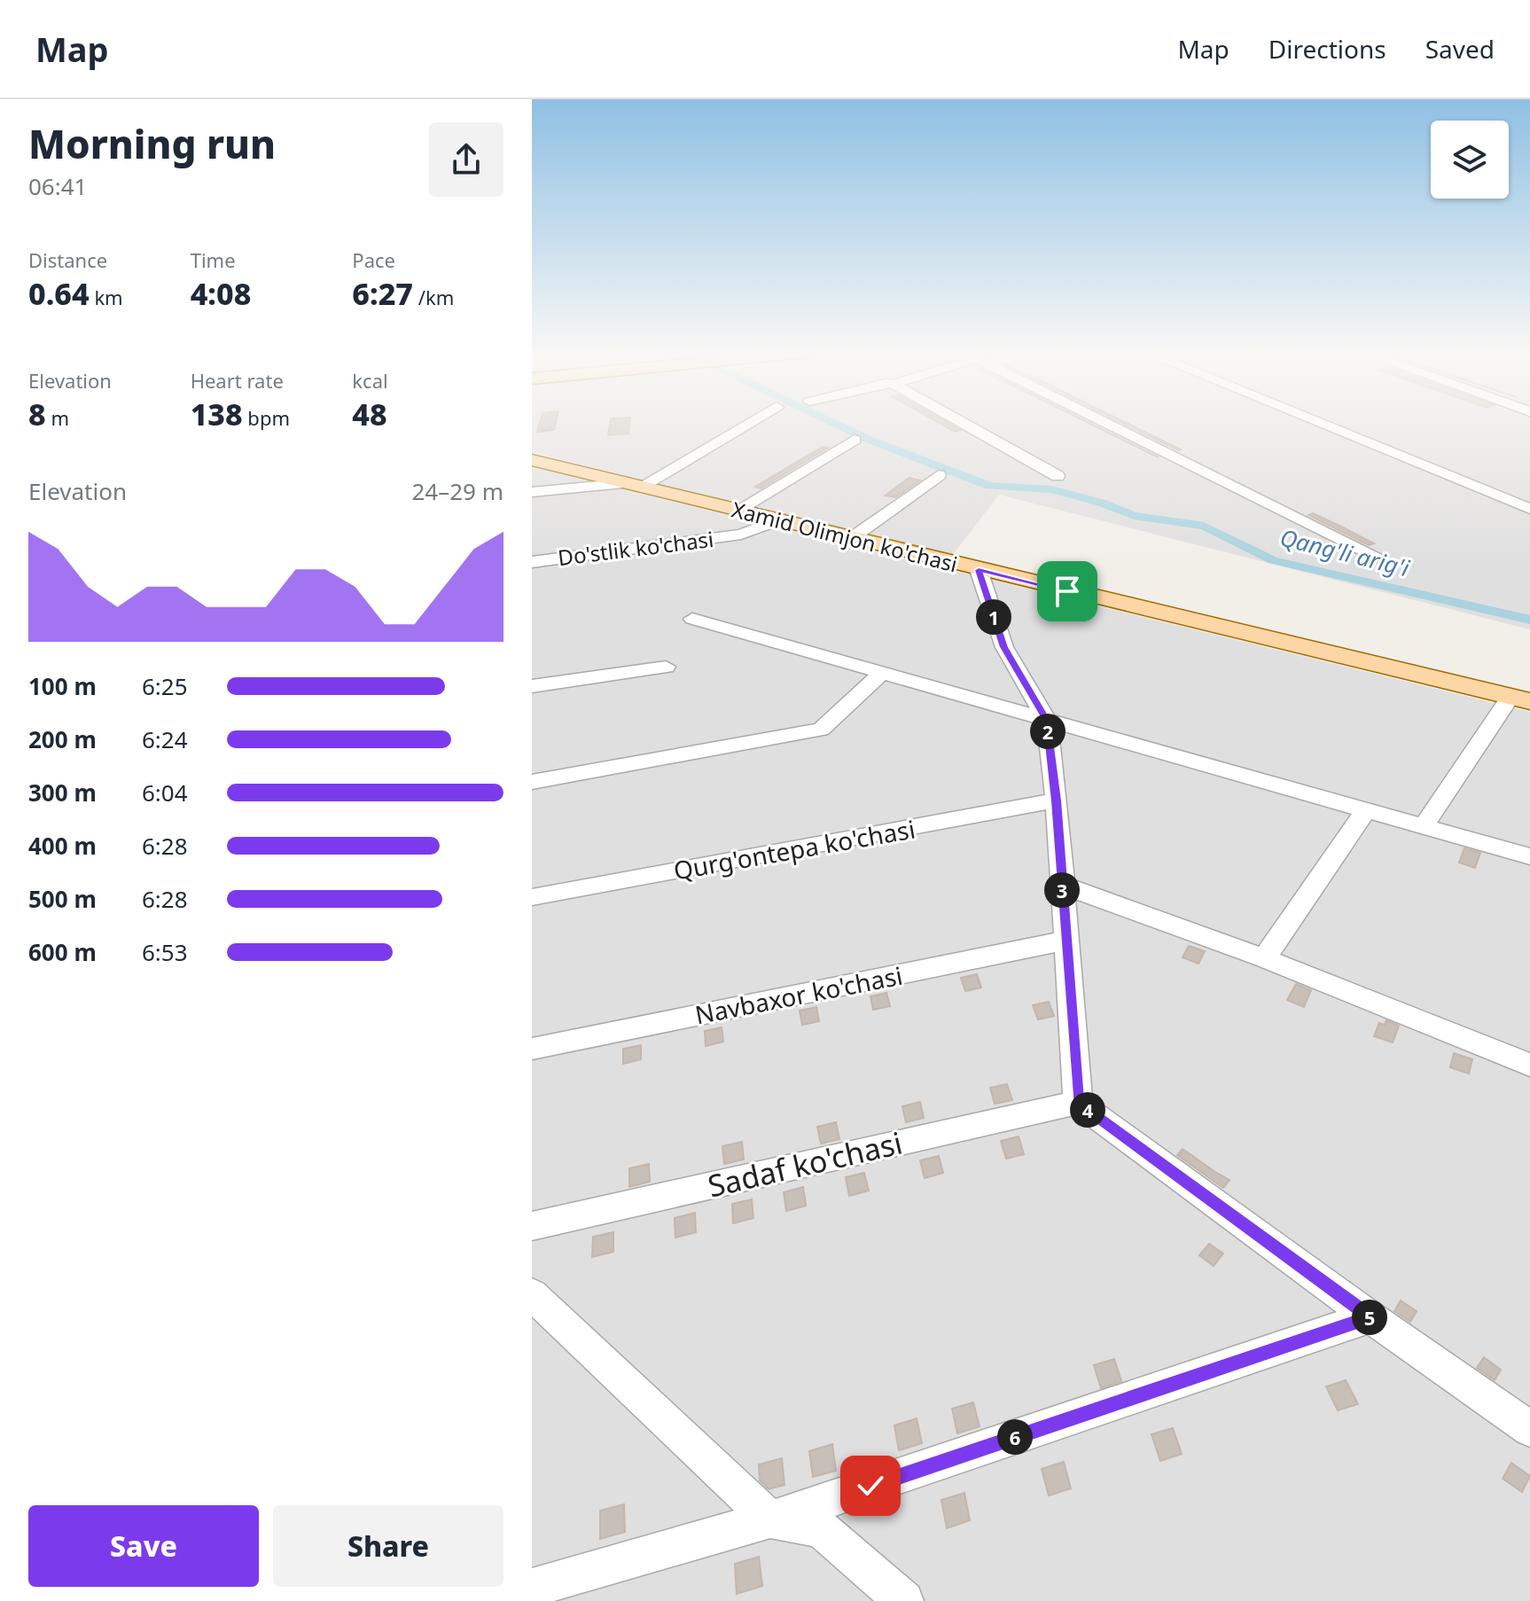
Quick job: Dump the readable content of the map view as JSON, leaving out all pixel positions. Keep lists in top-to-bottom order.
{
  "streets": {
    "main road": ["Xamid Olimjon ko'chasi"],
    "street": [
      "Do'stlik ko'chasi",
      "Qurg'ontepa ko'chasi",
      "Navbaxor ko'chasi",
      "Sadaf ko'chasi"
    ]
  },
  "crossings": [
    ["Xamid Olimjon ko'chasi", "Do'stlik ko'chasi"]
  ],
  "water": ["Qang'li arig'i"],
  "page": {
    "header": "Map",
    "nav": ["Map", "Directions", "Saved"],
    "heading": ["Morning run", "06:41"],
    "stats": [
      ["Distance", "0.64 km"],
      ["Time", "4:08"],
      ["Pace", "6:27 /km"],
      ["Elevation", "8 m"],
      ["Heart rate", "138 bpm"],
      ["kcal", "48"]
    ],
    "chart": ["Elevation", "24–29 m"],
    "pins": [
      "1",
      "2",
      "3",
      "4",
      "5",
      "6"
    ],
    "list": [
      {
        "name": "100 m",
        "note": "6:25"
      },
      {
        "name": "200 m",
        "note": "6:24"
      },
      {
        "name": "300 m",
        "note": "6:04"
      },
      {
        "name": "400 m",
        "note": "6:28"
      },
      {
        "name": "500 m",
        "note": "6:28"
      },
      {
        "name": "600 m",
        "note": "6:53"
      }
    ],
    "buttons": ["Save", "Share"]
  }
}
